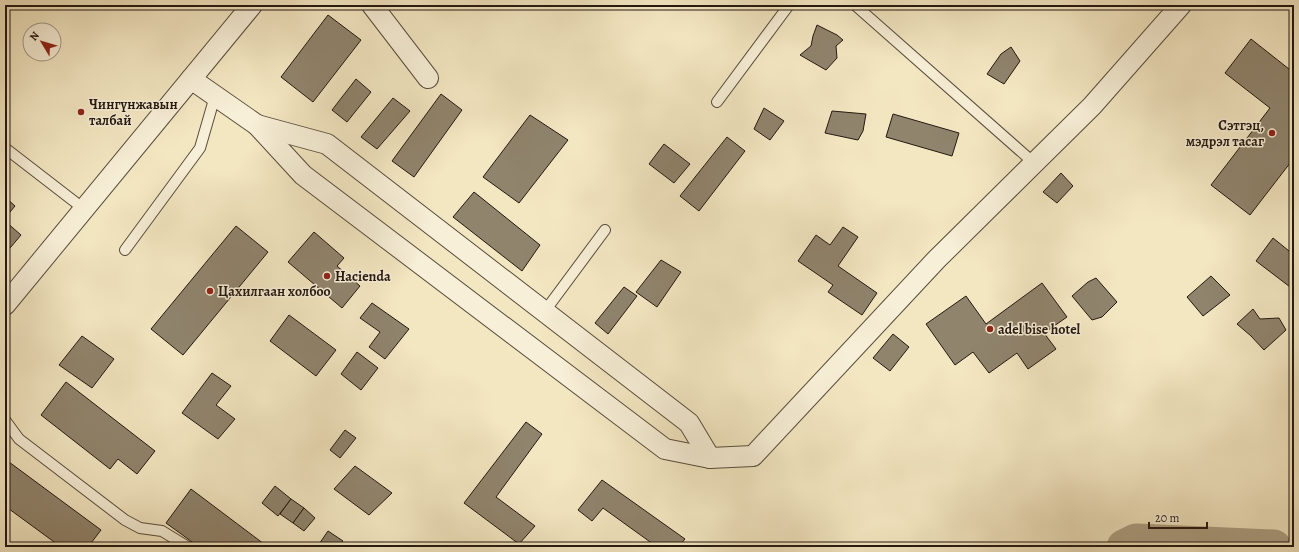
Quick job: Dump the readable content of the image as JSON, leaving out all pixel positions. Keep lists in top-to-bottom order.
{
  "places": [
    "Чингүнжавын талбай",
    "Сэтгэц, мэдрэл тасаг",
    "Hacienda",
    "Цахилгаан холбоо",
    "adel bise hotel"
  ],
  "scale_bar": "20 m",
  "north": "top left"
}
